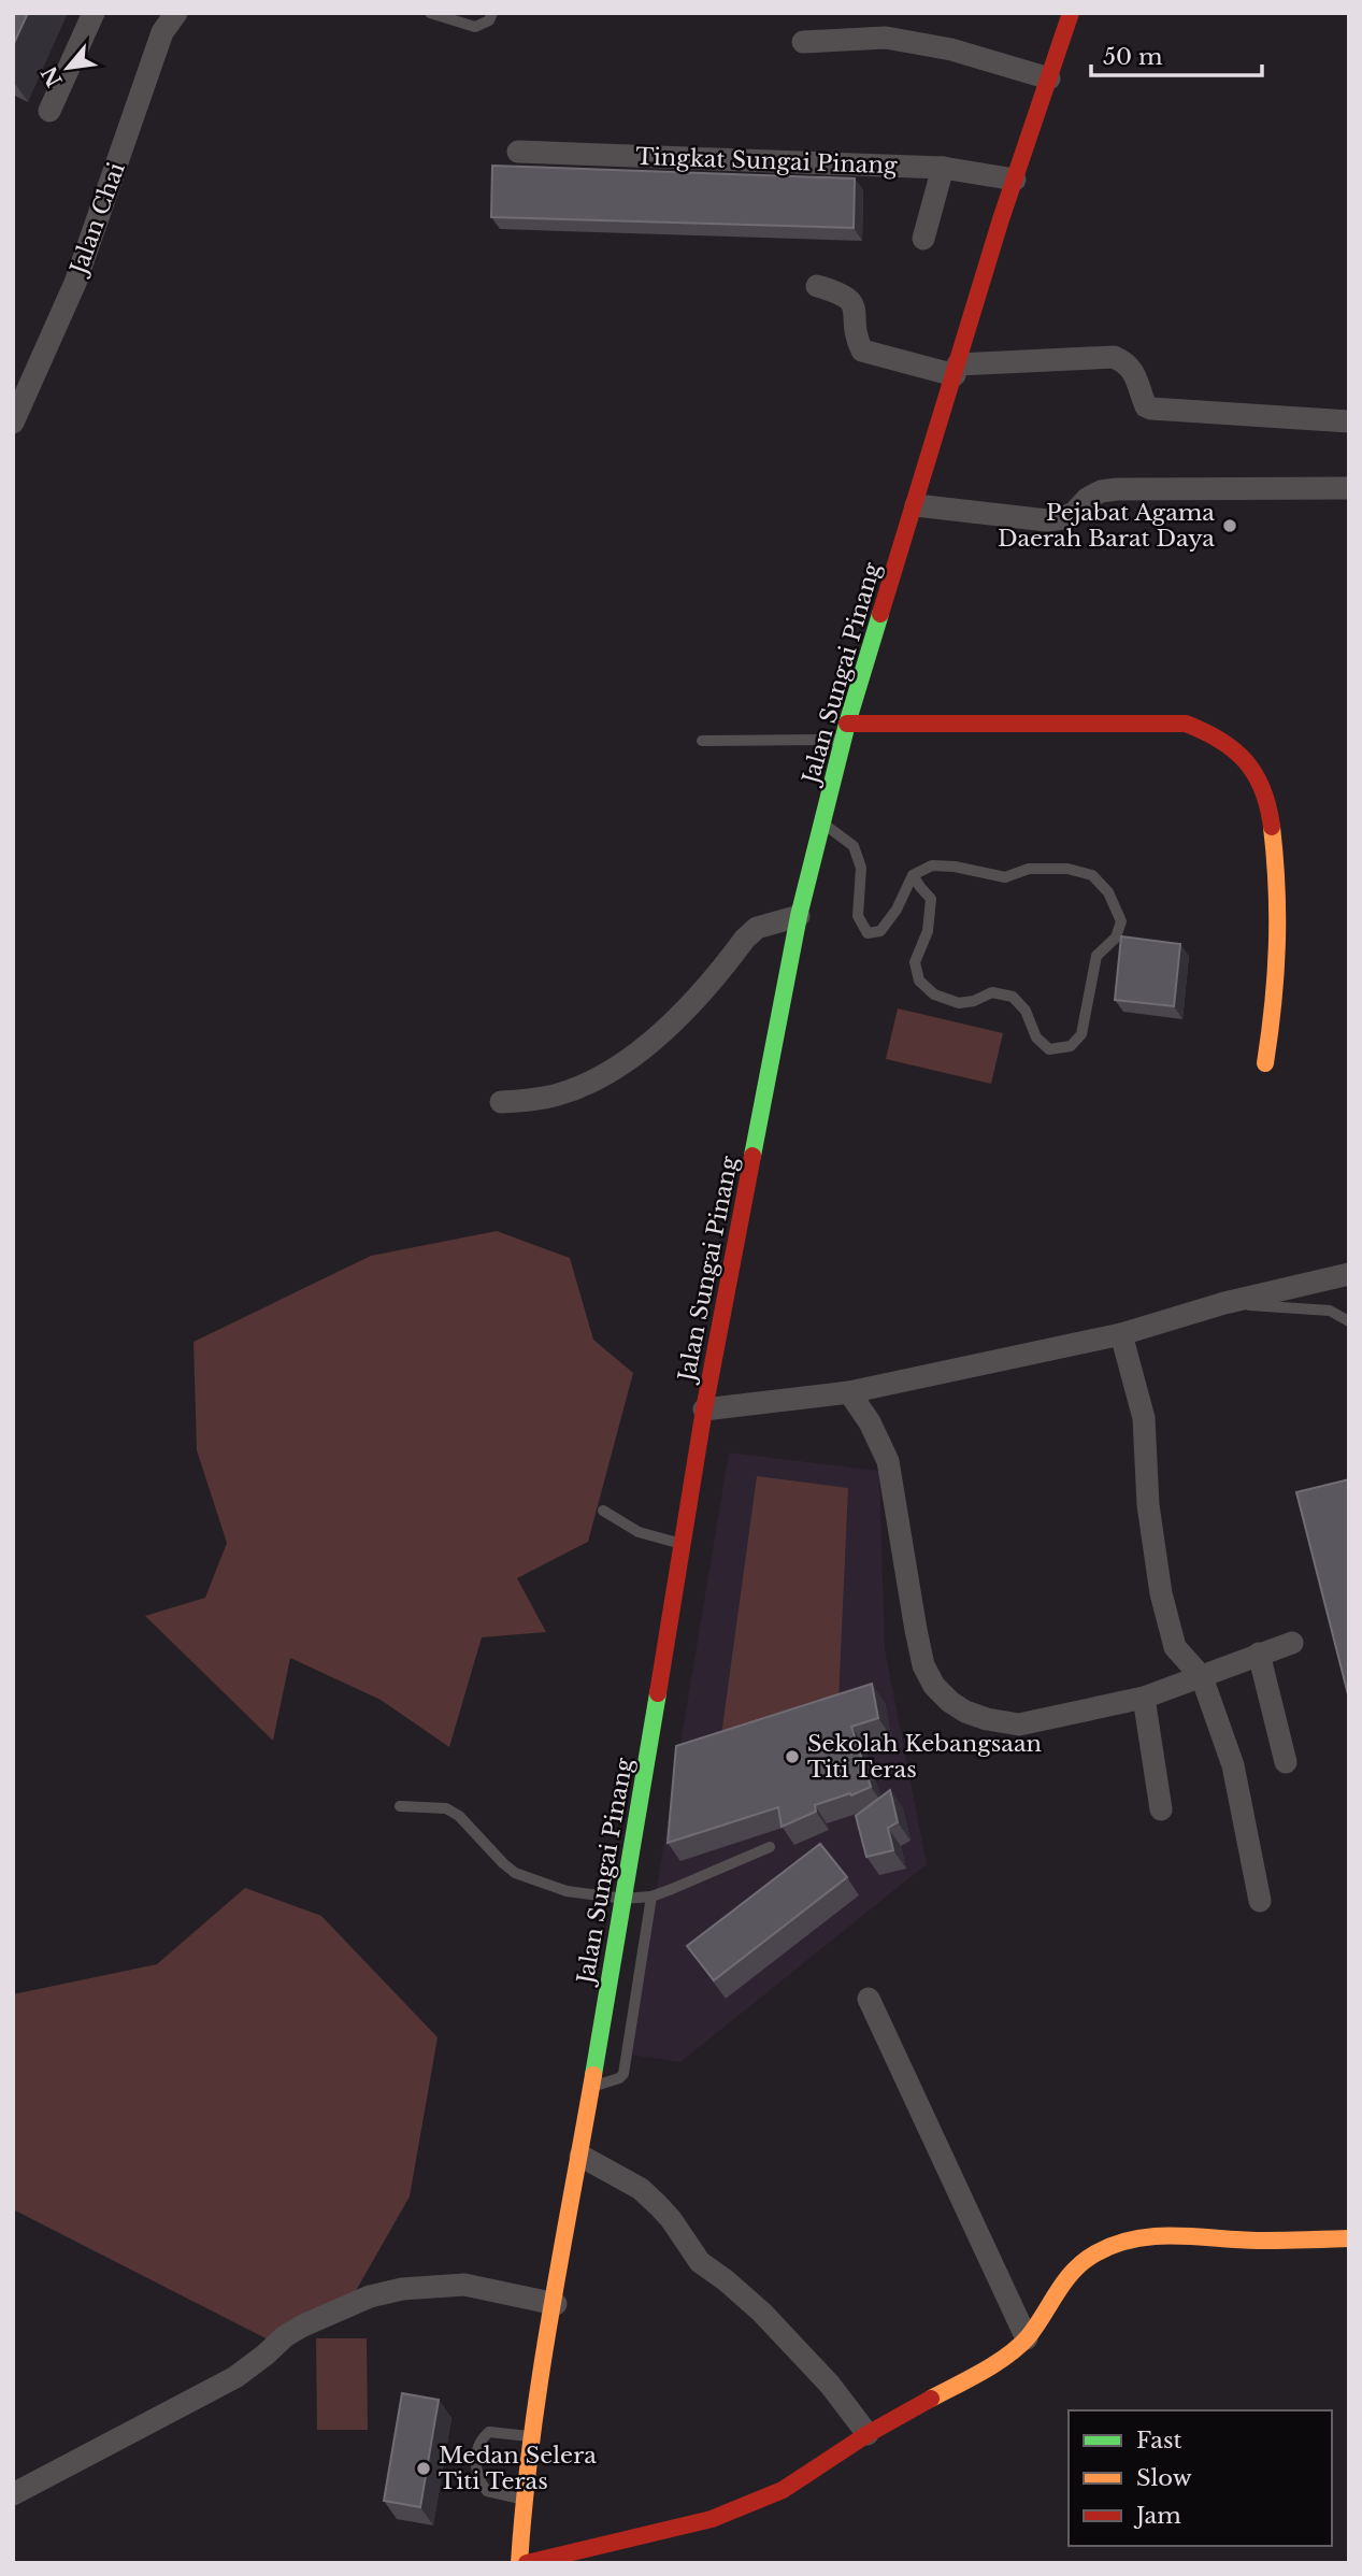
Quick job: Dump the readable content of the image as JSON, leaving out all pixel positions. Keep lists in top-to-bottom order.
{
  "streets": {
    "main road": ["Jalan Sungai Pinang"],
    "street": ["Tingkat Sungai Pinang", "Jalan Chai"]
  },
  "crossings": [
    ["Tingkat Sungai Pinang", "Jalan Sungai Pinang"]
  ],
  "places": ["Pejabat Agama Daerah Barat Daya", "Sekolah Kebangsaan Titi Teras", "Medan Selera Titi Teras"],
  "legend": ["Fast", "Slow", "Jam"],
  "scale_bar": "50 m",
  "north": "bottom left"
}
